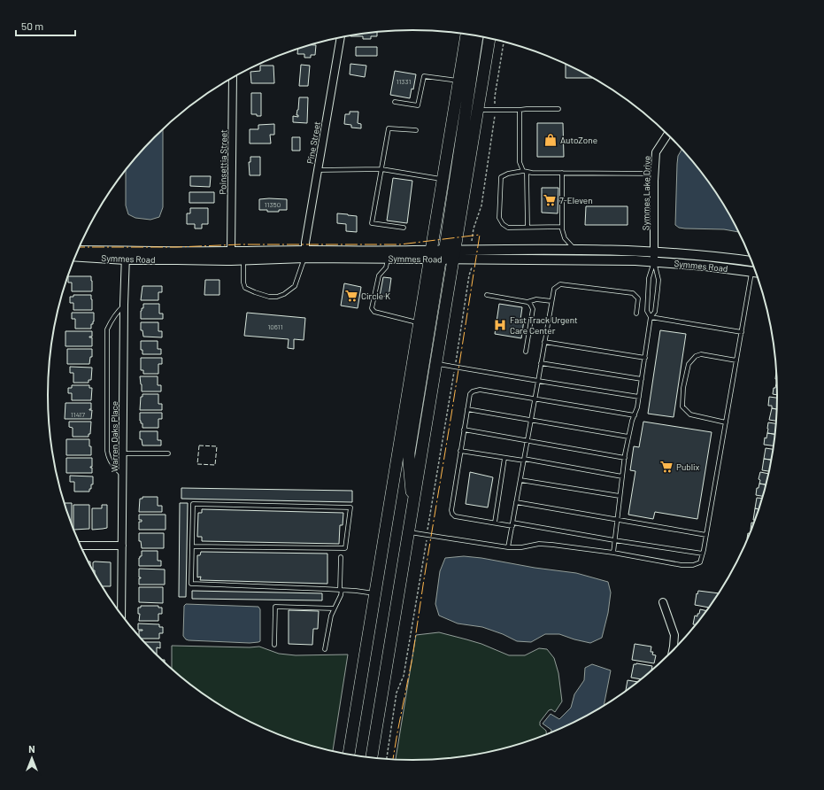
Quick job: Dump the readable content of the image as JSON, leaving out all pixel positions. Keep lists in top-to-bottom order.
{
  "streets": {
    "street": [
      "Pine Street",
      "Poinsettia Street",
      "Symmes Lake Drive",
      "Symmes Road",
      "Warren Oaks Place"
    ]
  },
  "crossings": [
    ["Pine Street", "Symmes Road"],
    ["Poinsettia Street", "Symmes Road"],
    ["Symmes Lake Drive", "Symmes Road"],
    ["Symmes Road", "Warren Oaks Place"]
  ],
  "places": {
    "shop": ["AutoZone"],
    "supermarket": ["7-Eleven", "Circle K", "Publix"],
    "hospital": ["Fast Track Urgent Care Center"]
  },
  "house_numbers": [
    "11331",
    "11350",
    "10611",
    "11417"
  ],
  "scale_bar": "50 m",
  "north": "top"
}
